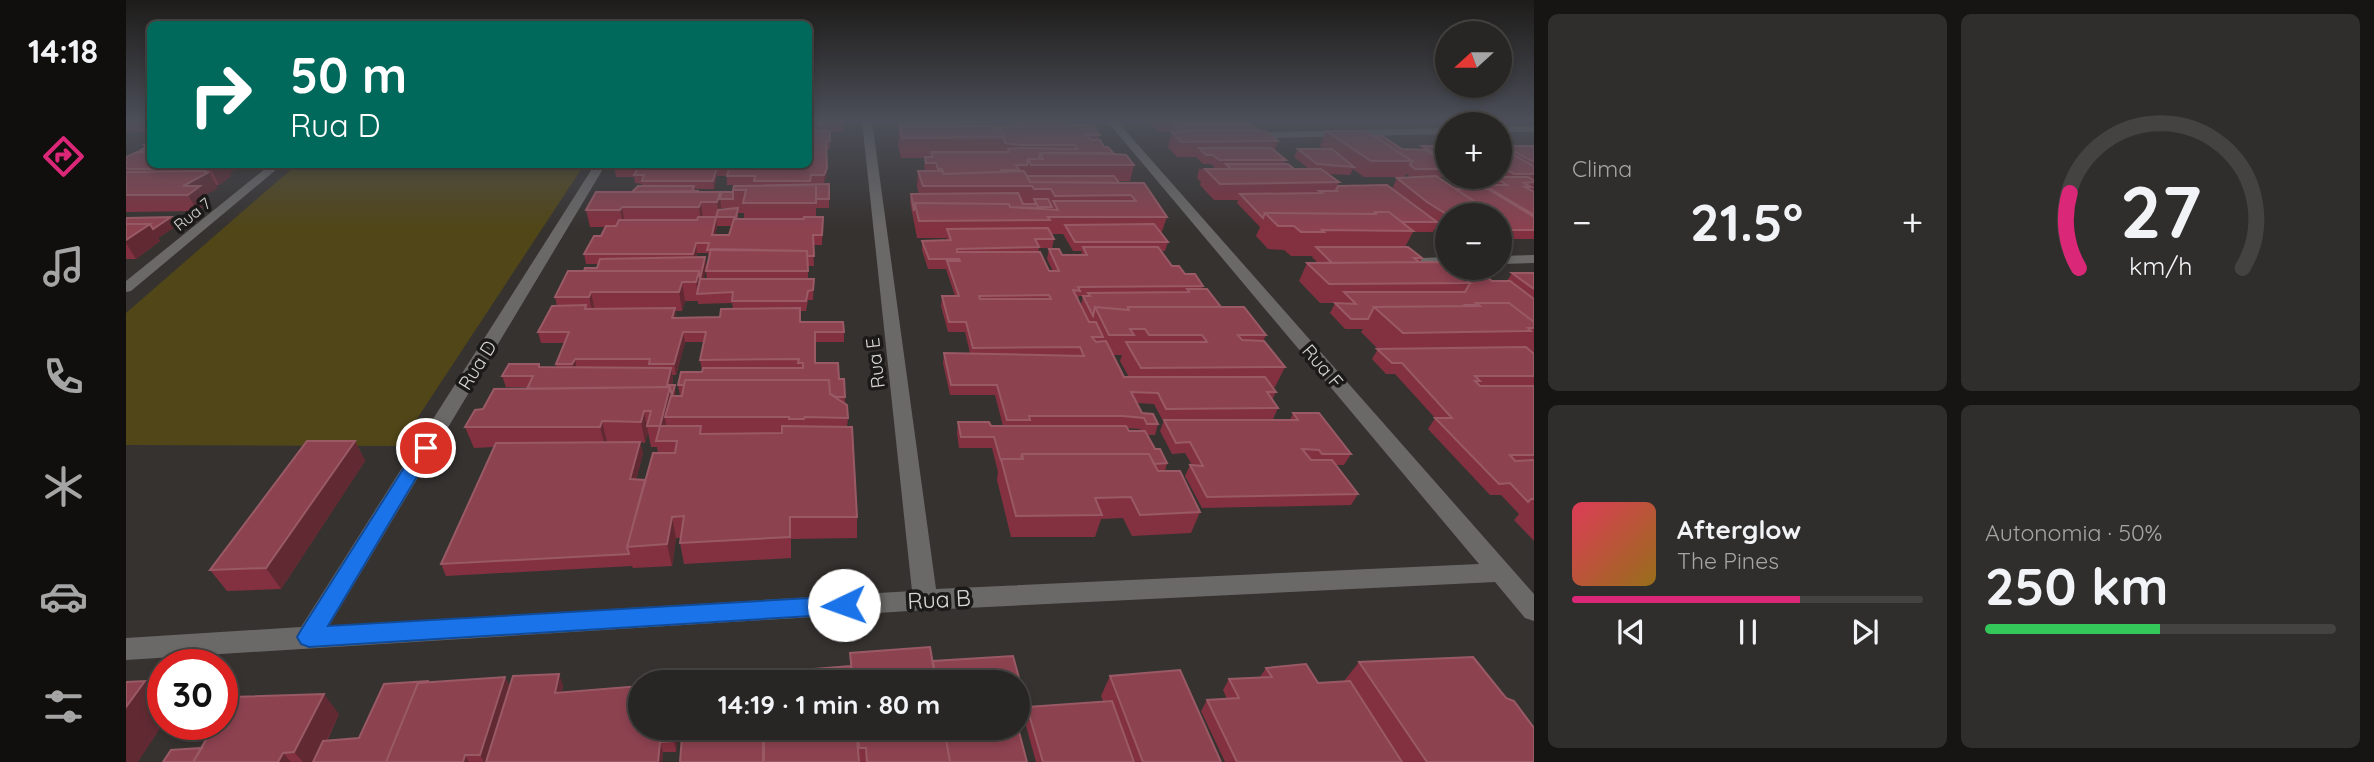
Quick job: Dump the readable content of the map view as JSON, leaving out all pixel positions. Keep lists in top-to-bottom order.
{
  "streets": {
    "street": [
      "Rua 7",
      "Rua E",
      "Rua D",
      "Rua F",
      "Rua B"
    ]
  },
  "crossings": [
    ["Rua E", "Rua B"],
    ["Rua D", "Rua B"],
    ["Rua F", "Rua B"]
  ],
  "north": "left",
  "page": {
    "tabs": "14:18",
    "tile": [
      "Clima",
      ["Autonomia · 50%", "250 km"]
    ],
    "map_buttons": ["+", "−"],
    "turn": ["50 m", "Rua D"],
    "heat": ["−", "21.5°", "+"],
    "song": ["Afterglow", "The Pines"],
    "limit": "30",
    "trip": "14:19 · 1 min · 80 m",
    "gauge": ["27", "km/h"]
  }
}
